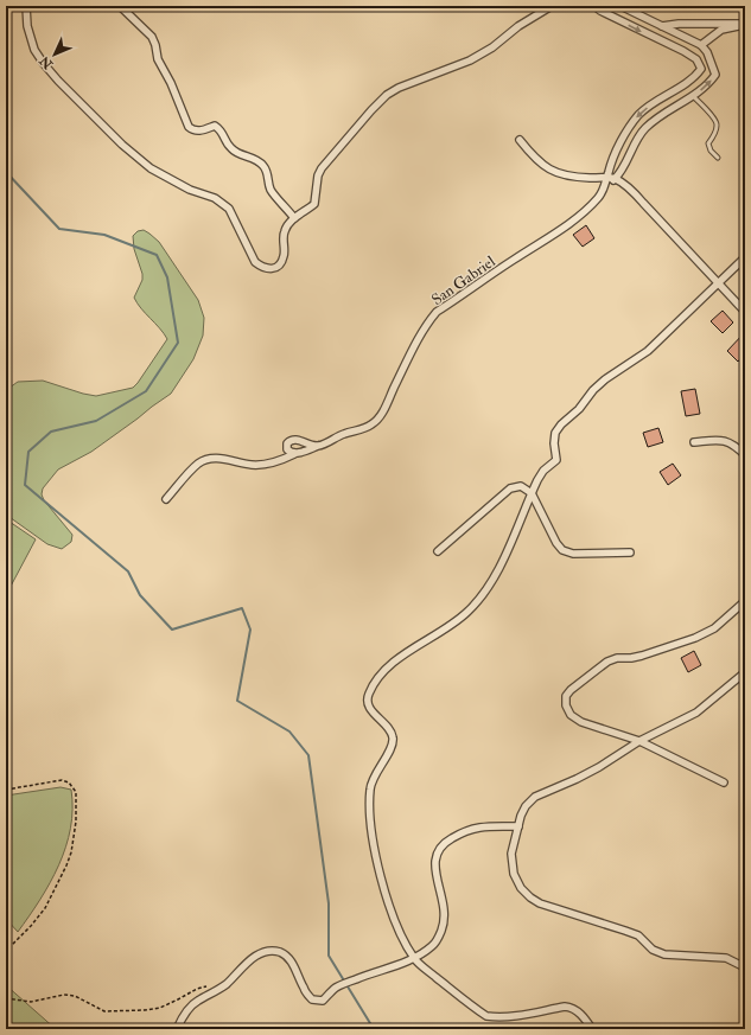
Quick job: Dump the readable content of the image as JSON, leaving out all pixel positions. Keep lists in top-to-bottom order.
{
  "streets": {
    "street": ["San Gabriel"]
  },
  "north": "bottom left"
}
